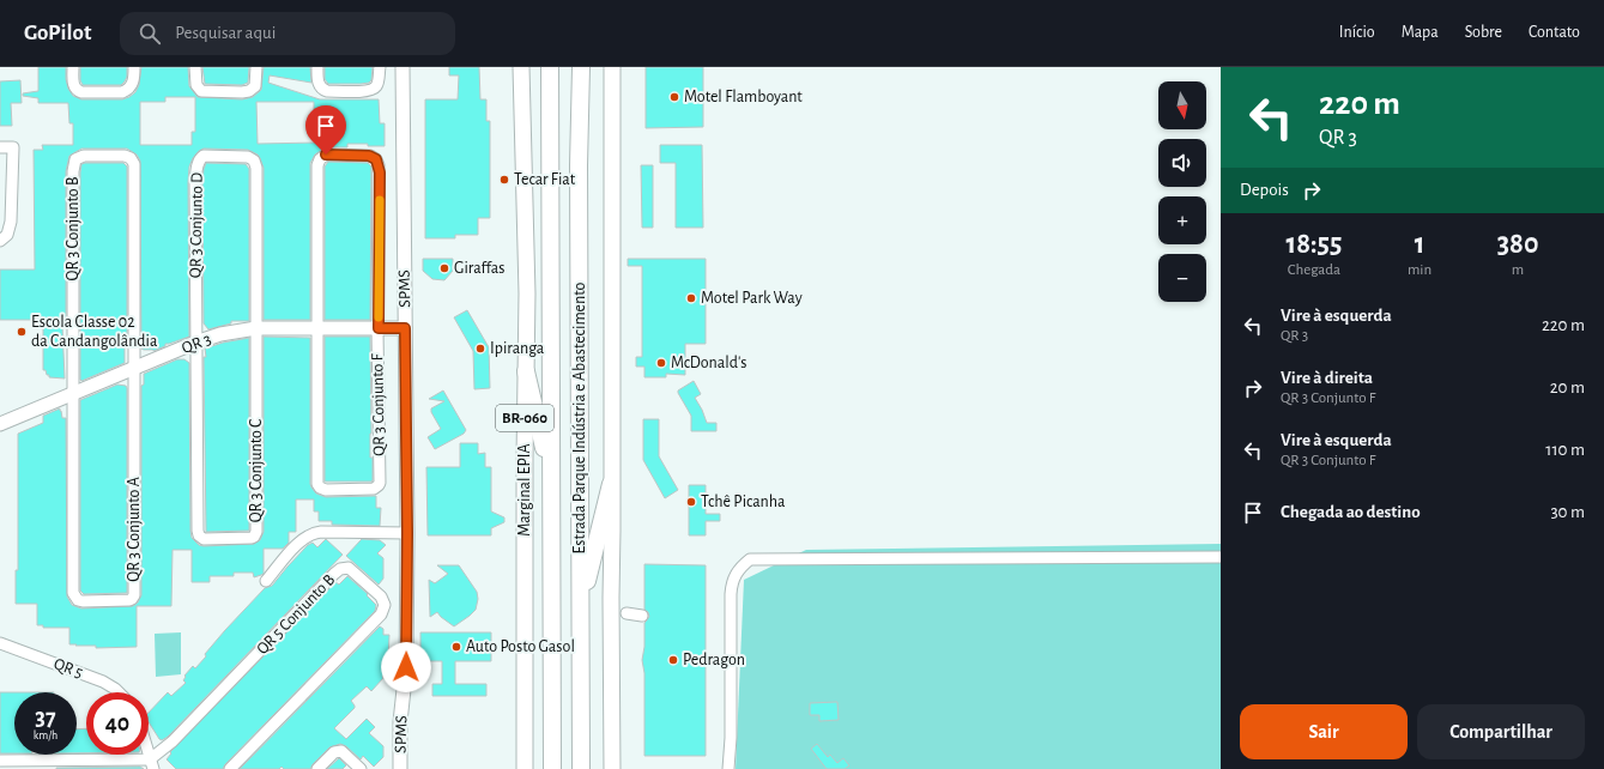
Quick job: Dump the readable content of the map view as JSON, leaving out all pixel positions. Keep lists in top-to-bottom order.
{
  "streets": {
    "highway": ["Estrada Parque Indústria e Abastecimento"],
    "main road": ["BR-060", "Marginal EPIA"],
    "street": [
      "QR 3 Conjunto D",
      "QR 3 Conjunto B",
      "SPMS",
      "QR 3",
      "QR 3 Conjunto F",
      "QR 3 Conjunto C",
      "QR 3 Conjunto A",
      "QR 5 Conjunto B",
      "QR 5"
    ]
  },
  "crossings": [
    ["QR 3 Conjunto D", "QR 3"],
    ["QR 3 Conjunto D", "QR 3 Conjunto C"],
    ["QR 3 Conjunto B", "QR 3"],
    ["QR 3 Conjunto B", "QR 3 Conjunto A"],
    ["SPMS", "QR 3"],
    ["QR 3", "QR 3 Conjunto F"],
    ["QR 3", "QR 3 Conjunto C"],
    ["QR 3", "QR 3 Conjunto A"]
  ],
  "places": [
    "Motel Flamboyant",
    "Tecar Fiat",
    "Giraffas",
    "Motel Park Way",
    "Escola Classe 02 da Candangolândia",
    "Ipiranga",
    "McDonald's",
    "Tchê Picanha",
    "Auto Posto Gasol",
    "Pedragon"
  ],
  "north": "bottom",
  "page": {
    "header": "GoPilot",
    "search": "Pesquisar aqui",
    "nav": [
      "Início",
      "Mapa",
      "Sobre",
      "Contato"
    ],
    "turn": ["220 m", "QR 3"],
    "map_buttons": ["+", "−"],
    "then": "Depois",
    "eta": [
      "18:55",
      "Chegada",
      "1",
      "min",
      "380",
      "m"
    ],
    "list": [
      {
        "name": "Vire à esquerda",
        "note": "QR 3",
        "value": "220 m"
      },
      {
        "name": "Vire à direita",
        "note": "QR 3 Conjunto F",
        "value": "20 m"
      },
      {
        "name": "Vire à esquerda",
        "note": "QR 3 Conjunto F",
        "value": "110 m"
      },
      {
        "name": "Chegada ao destino",
        "value": "30 m"
      }
    ],
    "speed": "37 km/h",
    "limit": "40",
    "buttons": ["Sair", "Compartilhar"]
  }
}
